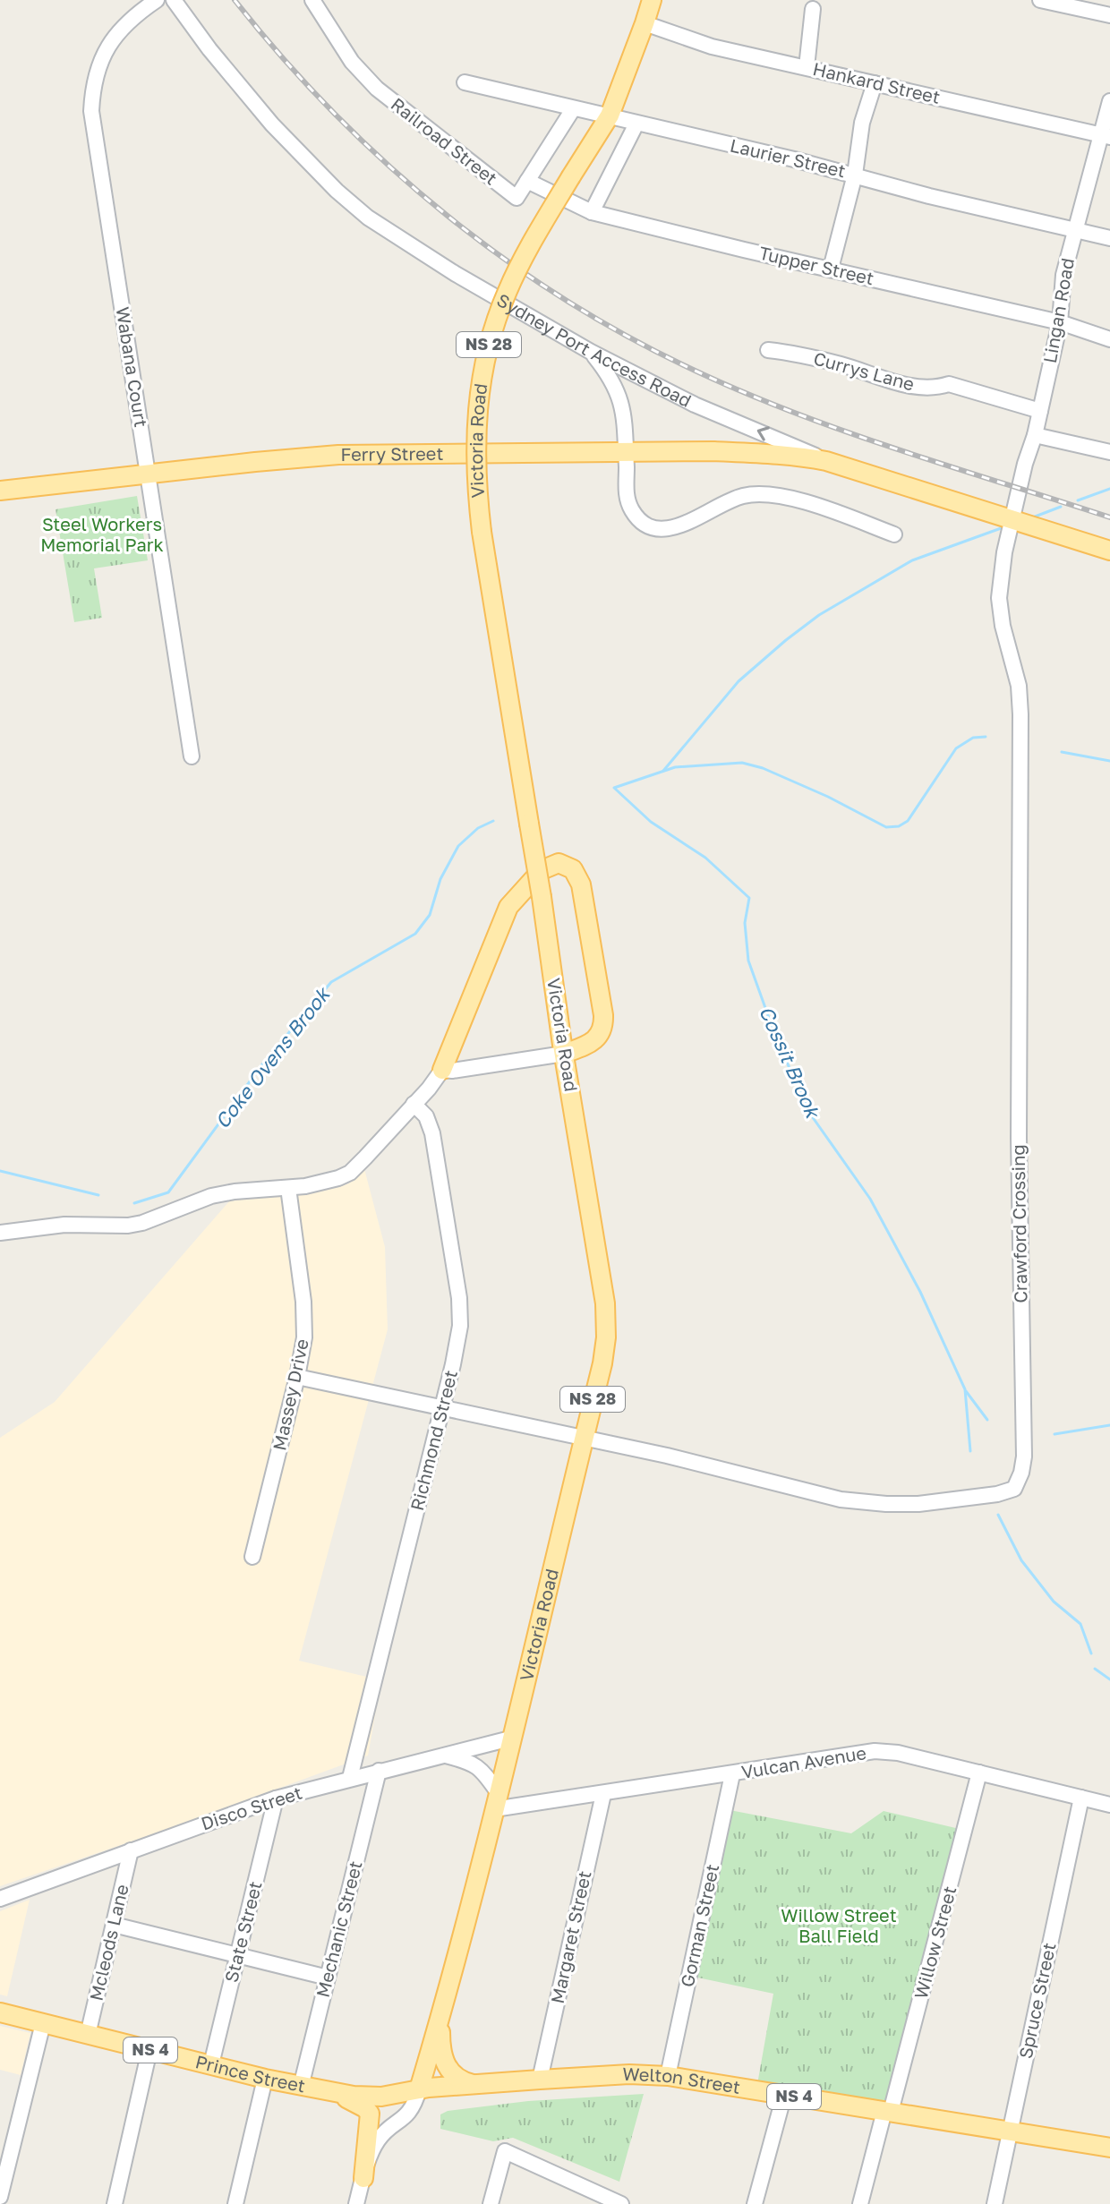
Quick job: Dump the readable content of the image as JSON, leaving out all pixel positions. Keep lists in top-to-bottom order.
{
  "streets": {
    "main road": [
      "NS 28",
      "Sydney Port Access Road",
      "Victoria Road",
      "Ferry Street",
      "NS 4",
      "Prince Street",
      "Welton Street"
    ],
    "street": [
      "Hankard Street",
      "Railroad Street",
      "Laurier Street",
      "Tupper Street",
      "Lingan Road",
      "Wabana Court",
      "Currys Lane",
      "Crawford Crossing",
      "Massey Drive",
      "Richmond Street",
      "Vulcan Avenue",
      "Disco Street",
      "Gorman Street",
      "Mechanic Street",
      "State Street",
      "Margaret Street",
      "Mcleods Lane",
      "Willow Street",
      "Spruce Street"
    ]
  },
  "crossings": [
    ["Hankard Street", "Lingan Road"],
    ["Hankard Street", "Victoria Road"],
    ["Railroad Street", "Tupper Street"],
    ["Laurier Street", "Lingan Road"],
    ["Laurier Street", "Victoria Road"],
    ["Tupper Street", "Lingan Road"],
    ["Lingan Road", "Sydney Port Access Road"],
    ["Lingan Road", "Currys Lane"],
    ["Lingan Road", "Crawford Crossing"],
    ["Sydney Port Access Road", "Ferry Street"],
    ["Sydney Port Access Road", "Crawford Crossing"],
    ["Wabana Court", "Ferry Street"],
    ["Victoria Road", "Crawford Crossing"],
    ["Victoria Road", "Vulcan Avenue"],
    ["Victoria Road", "Disco Street"],
    ["Victoria Road", "Prince Street"],
    ["Victoria Road", "Welton Street"],
    ["Richmond Street", "Disco Street"],
    ["Vulcan Avenue", "Gorman Street"],
    ["Vulcan Avenue", "Margaret Street"],
    ["Vulcan Avenue", "Willow Street"],
    ["Vulcan Avenue", "Spruce Street"],
    ["Disco Street", "Mechanic Street"],
    ["Disco Street", "State Street"],
    ["Disco Street", "Mcleods Lane"],
    ["Gorman Street", "Welton Street"],
    ["Mechanic Street", "Prince Street"],
    ["State Street", "Prince Street"],
    ["Margaret Street", "Welton Street"],
    ["Mcleods Lane", "Prince Street"],
    ["Willow Street", "Welton Street"],
    ["Spruce Street", "Welton Street"],
    ["Prince Street", "Welton Street"]
  ],
  "water": ["Coke Ovens Brook", "Cossit Brook"],
  "parks": ["Steel Workers Memorial Park", "Willow Street Ball Field"]
}
